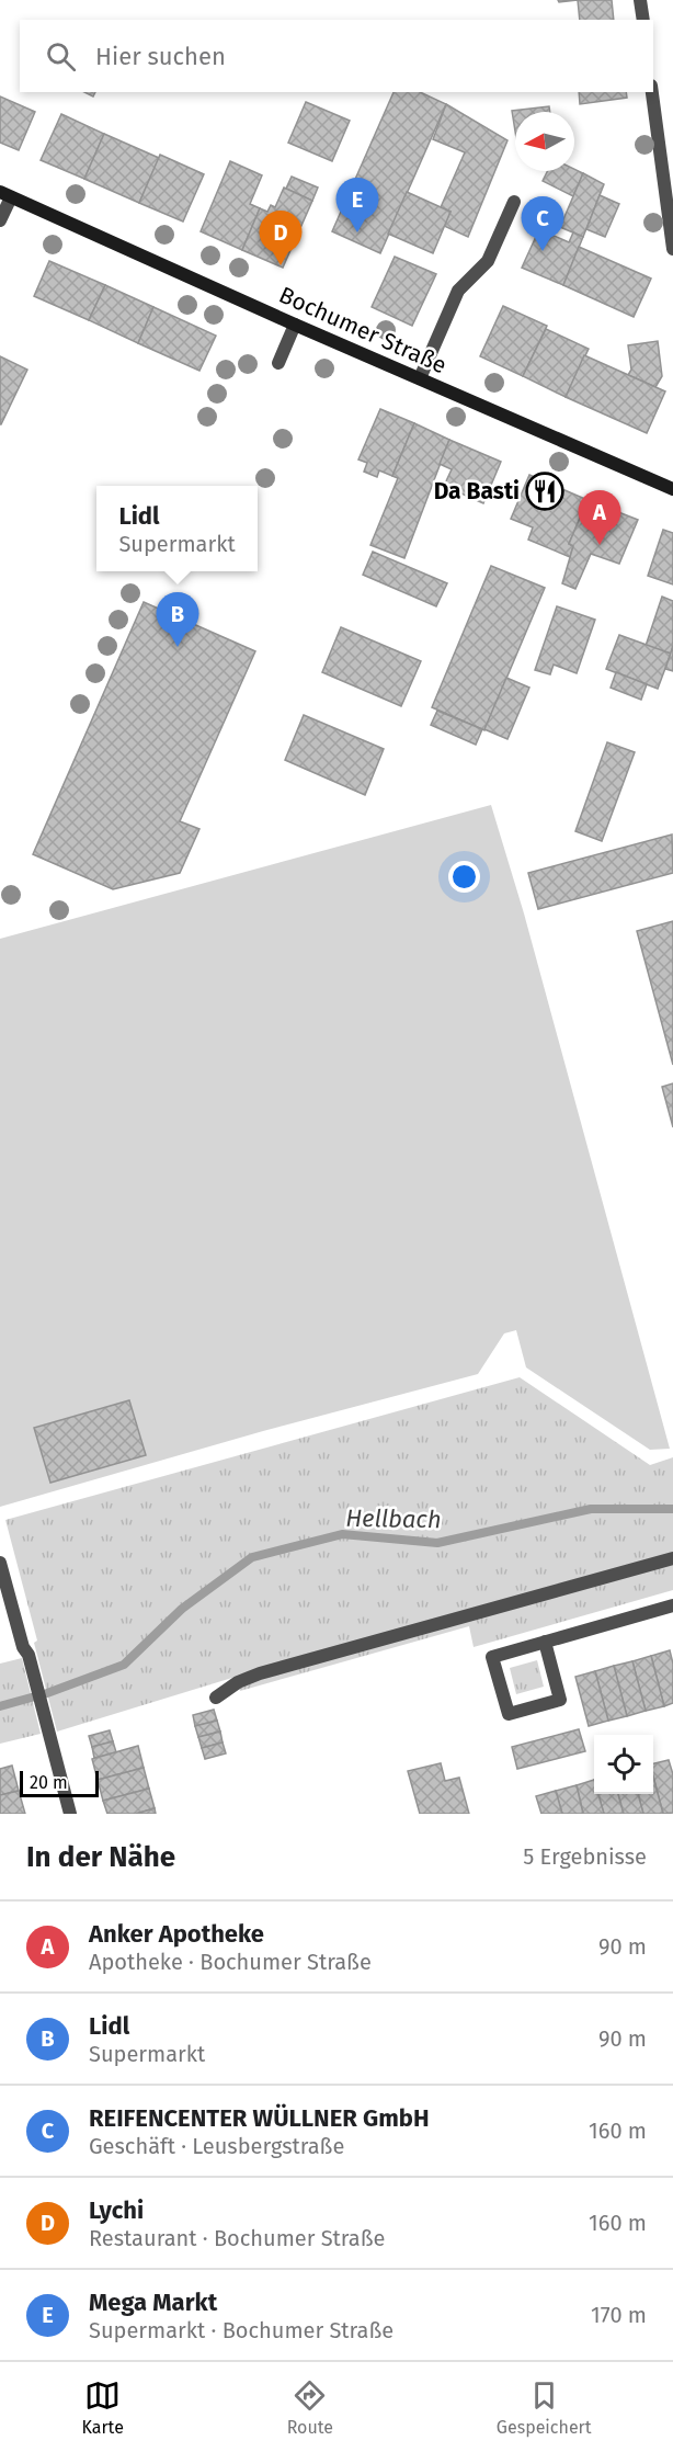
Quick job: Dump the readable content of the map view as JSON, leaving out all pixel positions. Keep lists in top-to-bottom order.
{
  "streets": {
    "main road": ["Bochumer Straße"]
  },
  "water": ["Hellbach"],
  "places": {
    "restaurant": ["Da Basti"]
  },
  "scale_bar": "20 m",
  "north": "left",
  "page": {
    "search": "Hier suchen",
    "pins": [
      "E",
      "C",
      "D",
      "A",
      "B"
    ],
    "popup": ["Lidl", "Supermarkt"],
    "scale": "20 m",
    "heading": ["In der Nähe", "5 Ergebnisse"],
    "list": [
      {
        "mark": "A",
        "name": "Anker Apotheke",
        "note": "Apotheke · Bochumer Straße",
        "value": "90 m"
      },
      {
        "mark": "B",
        "name": "Lidl",
        "note": "Supermarkt",
        "value": "90 m"
      },
      {
        "mark": "C",
        "name": "REIFENCENTER WÜLLNER GmbH",
        "note": "Geschäft · Leusbergstraße",
        "value": "160 m"
      },
      {
        "mark": "D",
        "name": "Lychi",
        "note": "Restaurant · Bochumer Straße",
        "value": "160 m"
      },
      {
        "mark": "E",
        "name": "Mega Markt",
        "note": "Supermarkt · Bochumer Straße",
        "value": "170 m"
      }
    ],
    "nav": ["Karte", "Route", "Gespeichert"]
  }
}
